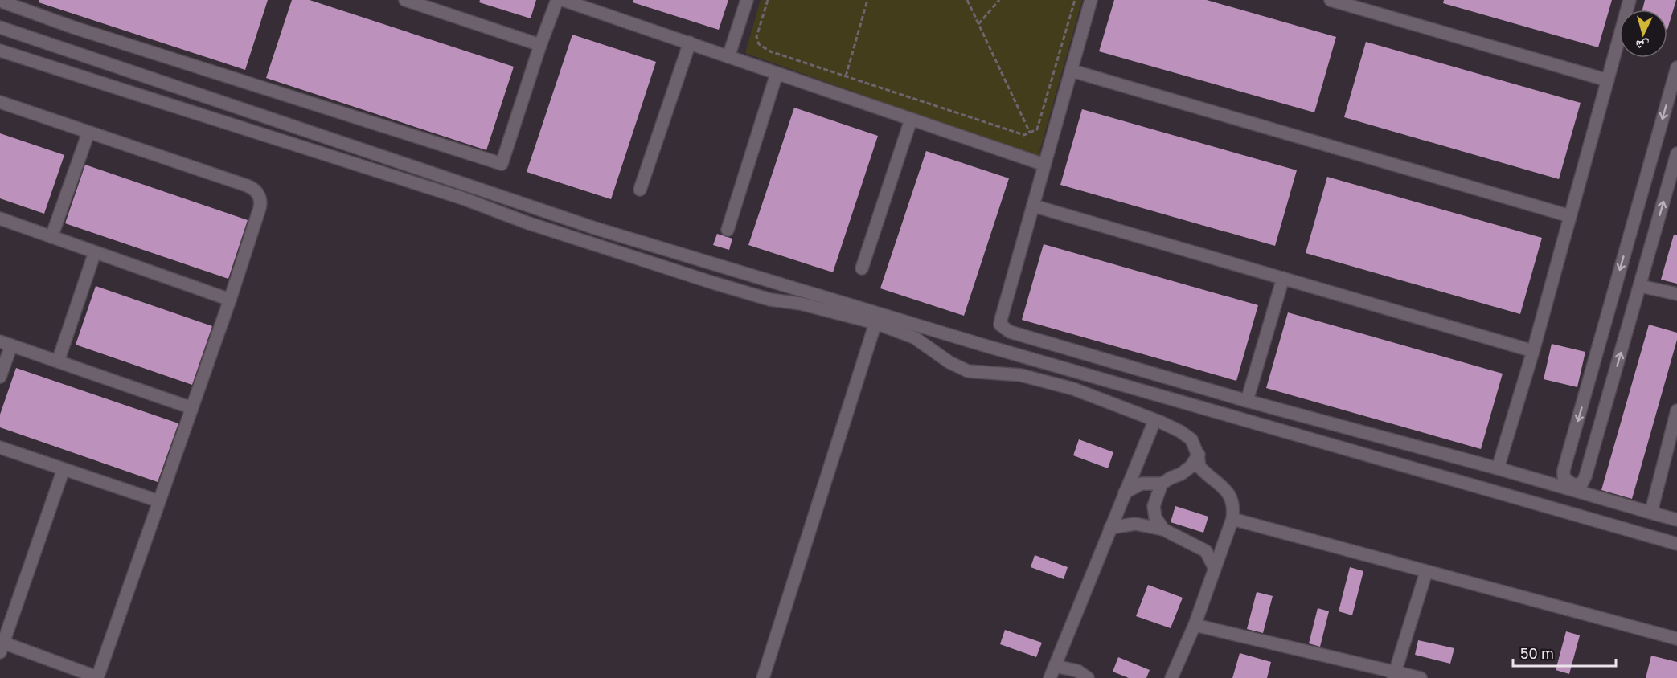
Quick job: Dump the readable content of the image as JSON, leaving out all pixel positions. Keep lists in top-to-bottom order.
{
  "scale_bar": "50 m",
  "north": "bottom"
}
